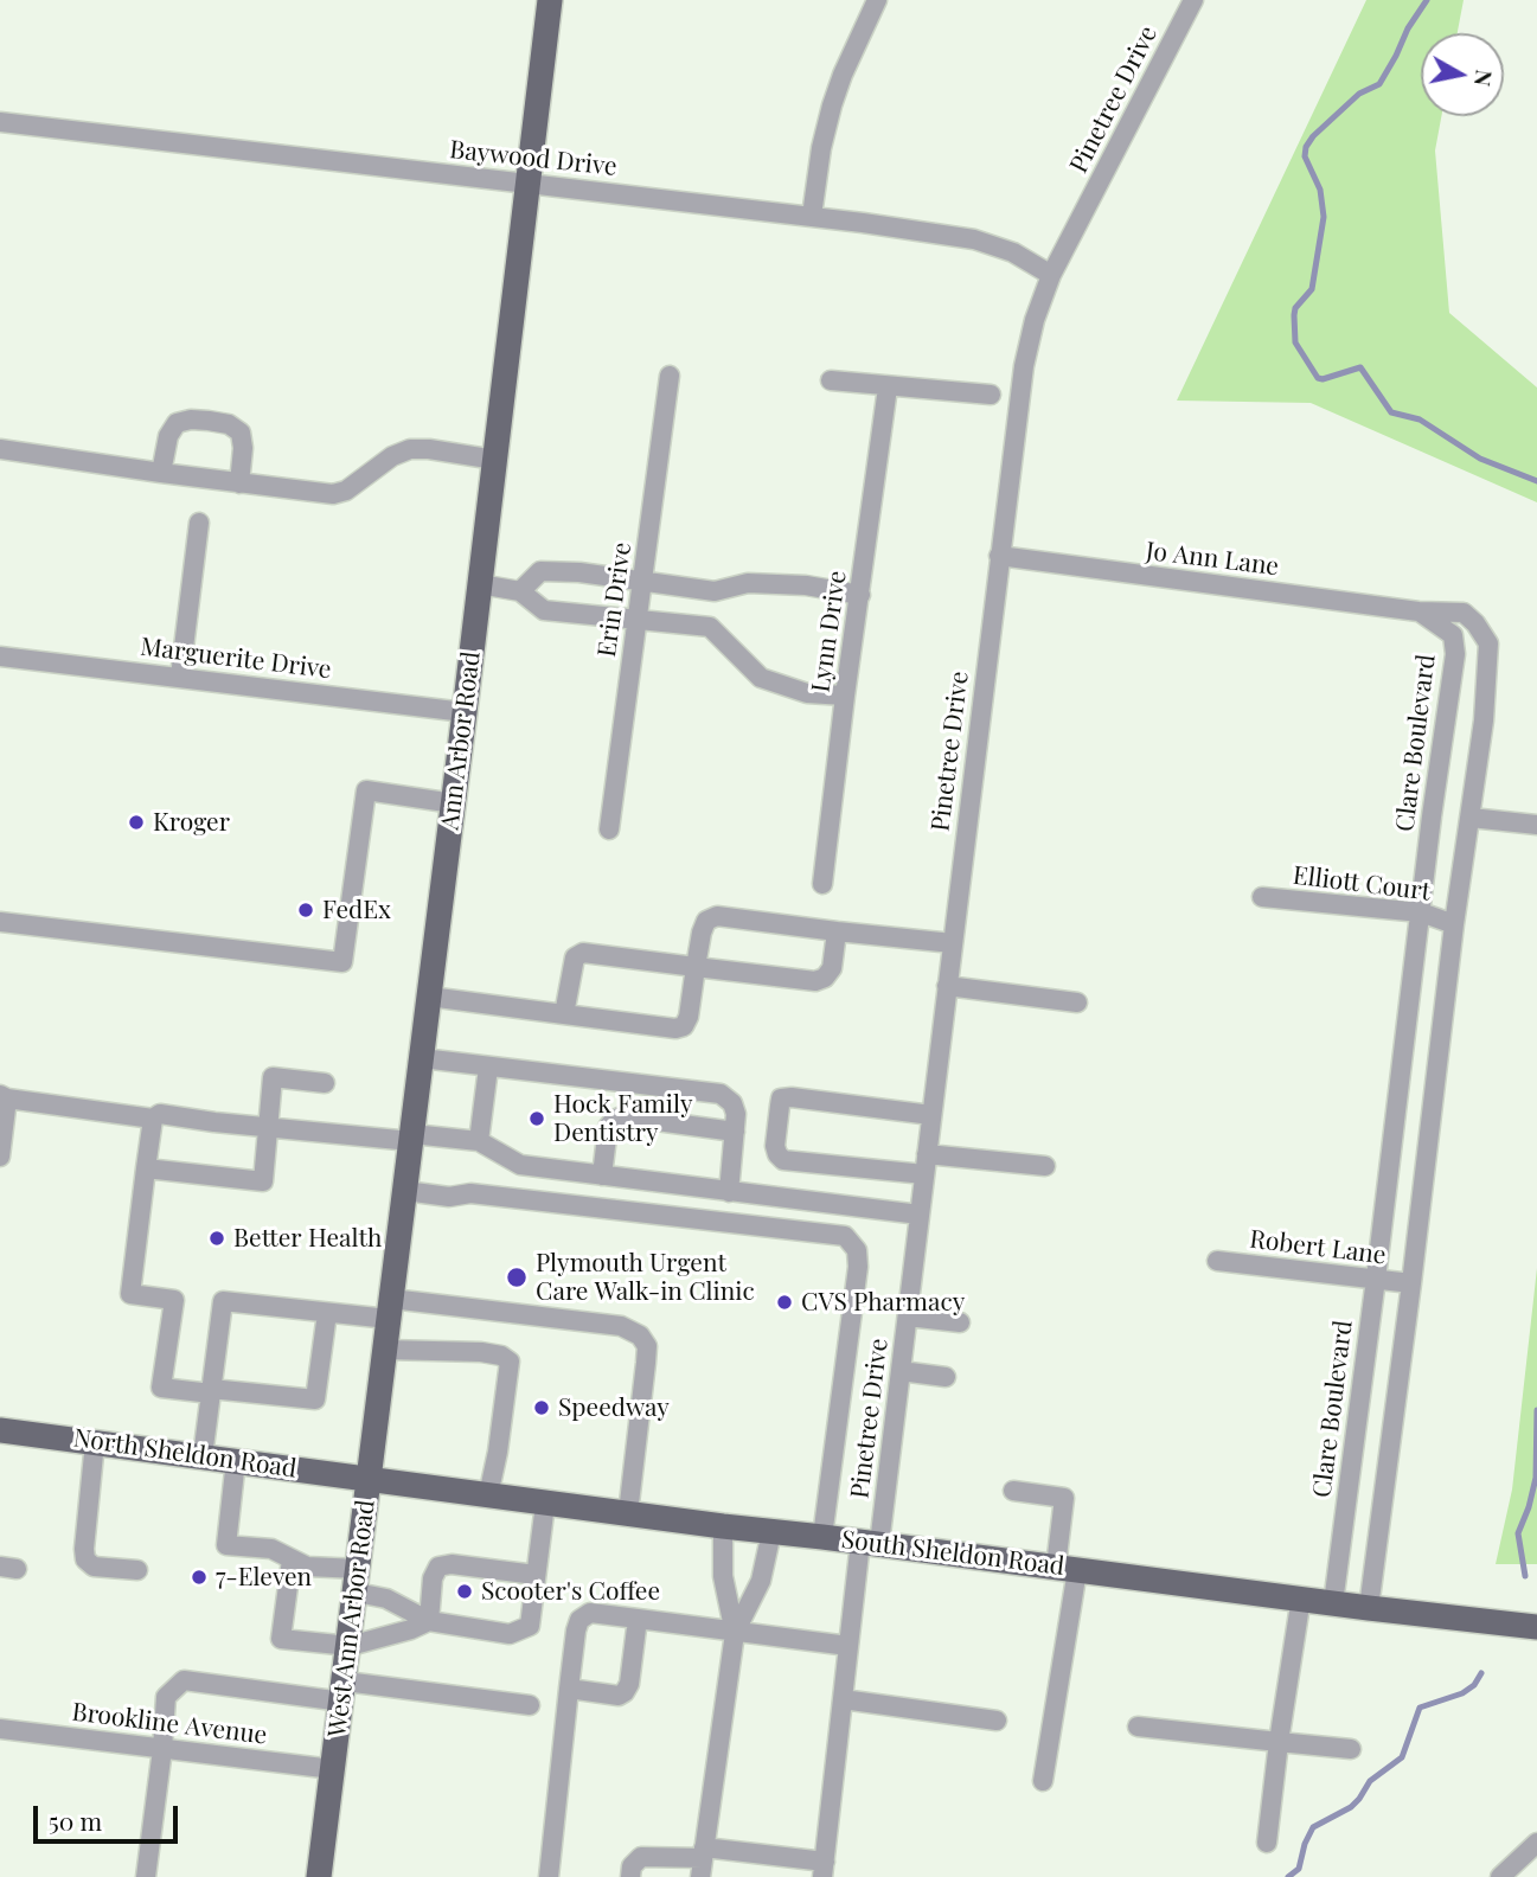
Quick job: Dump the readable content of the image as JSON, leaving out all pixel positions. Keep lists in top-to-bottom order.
{
  "streets": {
    "main road": [
      "Ann Arbor Road",
      "North Sheldon Road",
      "South Sheldon Road",
      "West Ann Arbor Road"
    ],
    "street": [
      "Pinetree Drive",
      "Baywood Drive",
      "Jo Ann Lane",
      "Erin Drive",
      "Lynn Drive",
      "Marguerite Drive",
      "Clare Boulevard",
      "Elliott Court",
      "Robert Lane",
      "Brookline Avenue"
    ]
  },
  "crossings": [
    ["Pinetree Drive", "Baywood Drive"],
    ["Pinetree Drive", "Jo Ann Lane"],
    ["Pinetree Drive", "South Sheldon Road"],
    ["Baywood Drive", "Ann Arbor Road"],
    ["Jo Ann Lane", "Clare Boulevard"],
    ["Marguerite Drive", "Ann Arbor Road"],
    ["Ann Arbor Road", "North Sheldon Road"],
    ["Ann Arbor Road", "South Sheldon Road"],
    ["Ann Arbor Road", "West Ann Arbor Road"],
    ["Clare Boulevard", "Elliott Court"],
    ["Clare Boulevard", "Robert Lane"],
    ["Clare Boulevard", "South Sheldon Road"],
    ["North Sheldon Road", "South Sheldon Road"],
    ["North Sheldon Road", "West Ann Arbor Road"],
    ["South Sheldon Road", "West Ann Arbor Road"],
    ["West Ann Arbor Road", "Brookline Avenue"]
  ],
  "places": [
    "Kroger",
    "FedEx",
    "Hock Family Dentistry",
    "Better Health",
    "Plymouth Urgent Care Walk-in Clinic",
    "CVS Pharmacy",
    "Speedway",
    "7-Eleven",
    "Scooter's Coffee"
  ],
  "scale_bar": "50 m",
  "north": "right"
}
